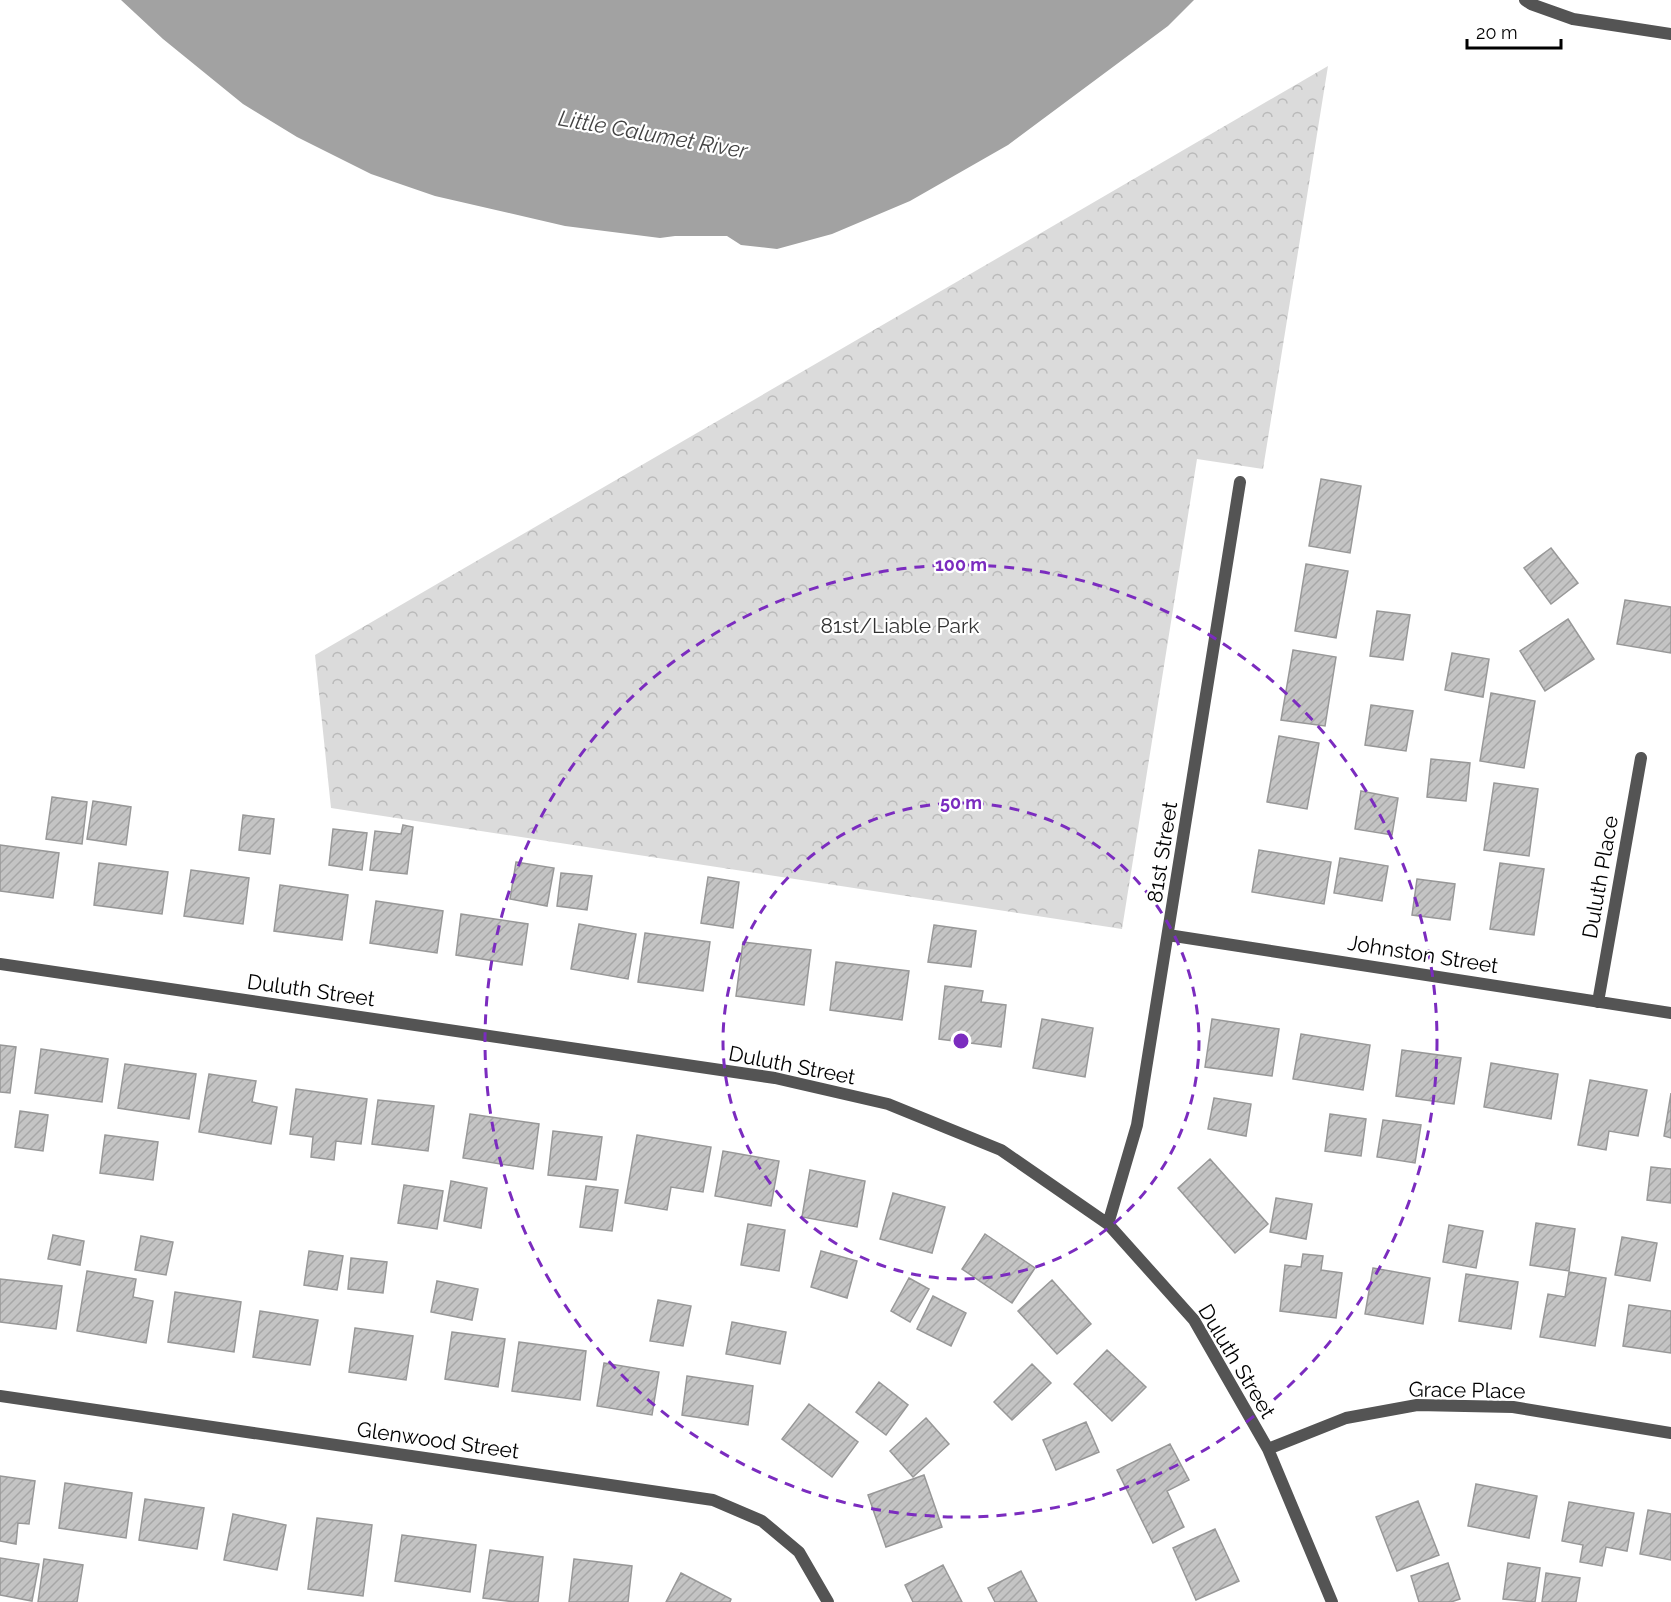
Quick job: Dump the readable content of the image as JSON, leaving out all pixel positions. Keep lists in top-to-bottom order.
{
  "streets": {
    "street": [
      "81st Street",
      "Duluth Place",
      "Johnston Street",
      "Duluth Street",
      "Grace Place",
      "Glenwood Street"
    ]
  },
  "crossings": [
    ["81st Street", "Johnston Street"],
    ["81st Street", "Duluth Street"],
    ["Duluth Place", "Johnston Street"],
    ["Duluth Street", "Grace Place"]
  ],
  "water": ["Little Calumet River"],
  "parks": ["81st/Liable Park"],
  "scale_bar": "20 m",
  "rings": ["100 m", "50 m"]
}
